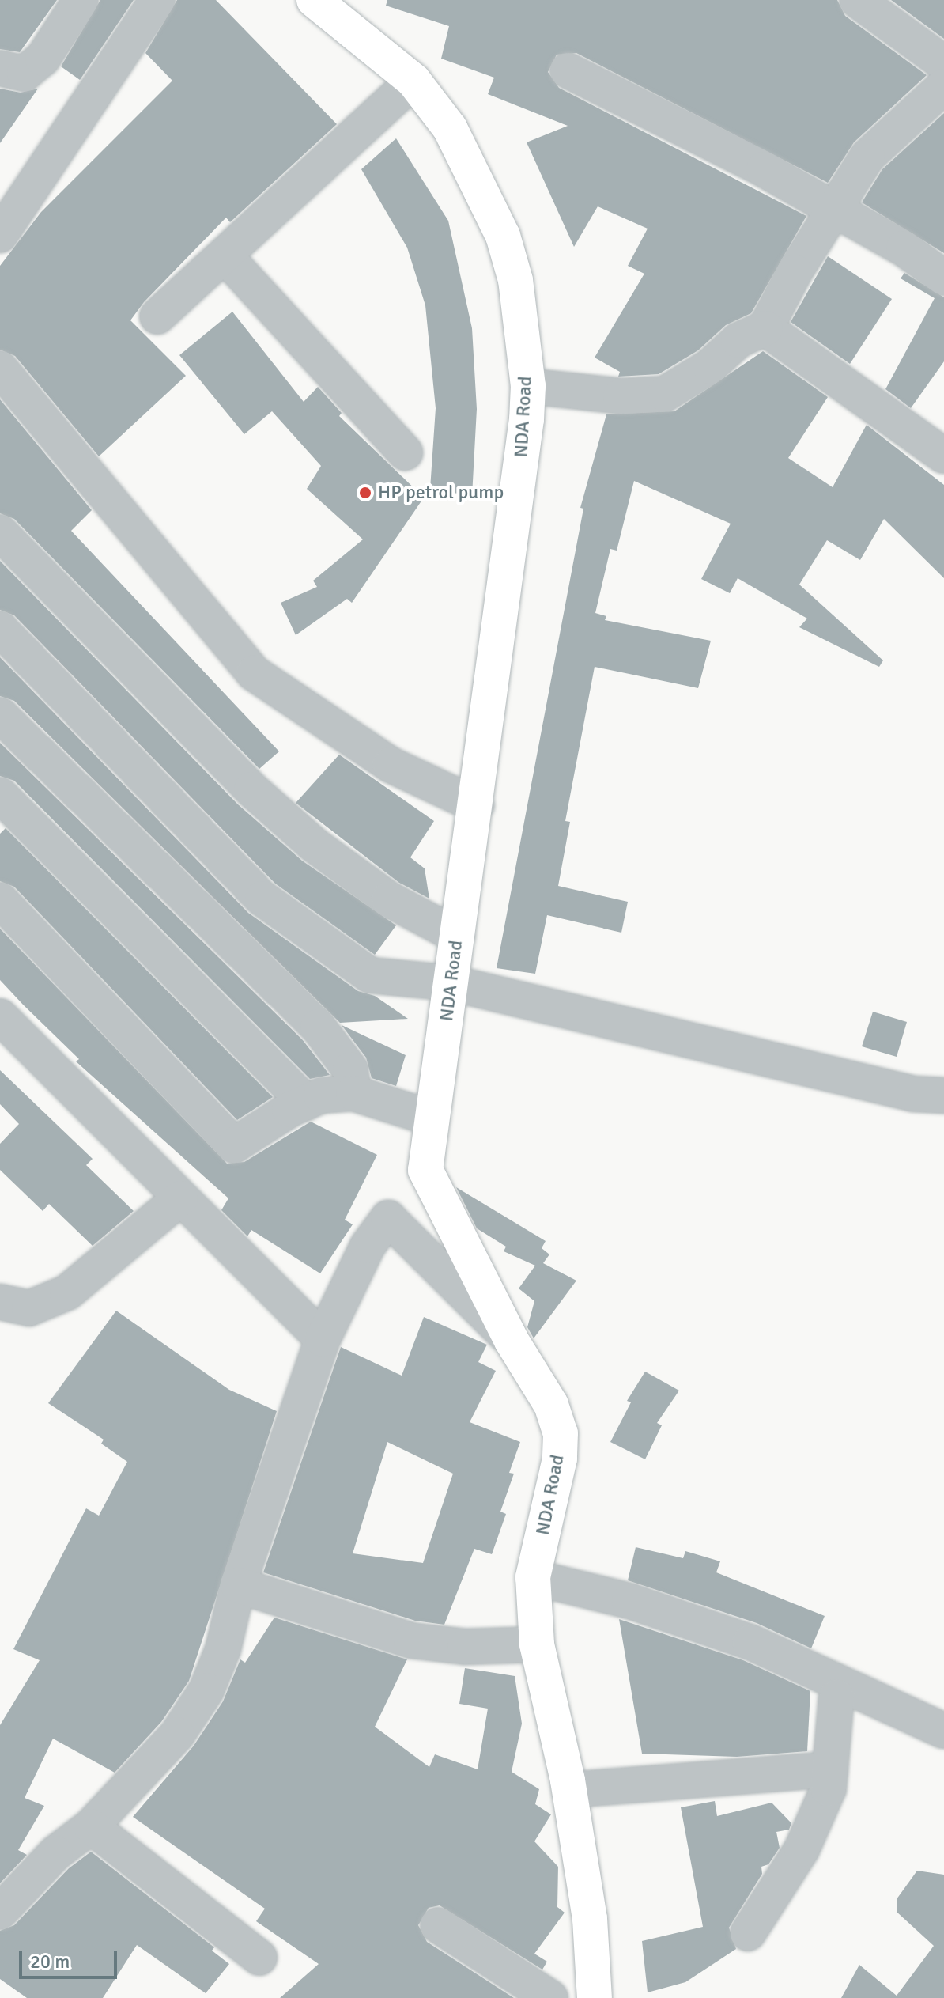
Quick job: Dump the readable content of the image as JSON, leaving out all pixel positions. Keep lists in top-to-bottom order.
{
  "streets": {
    "main road": ["NDA Road"]
  },
  "places": ["HP petrol pump"],
  "scale_bar": "20 m"
}
